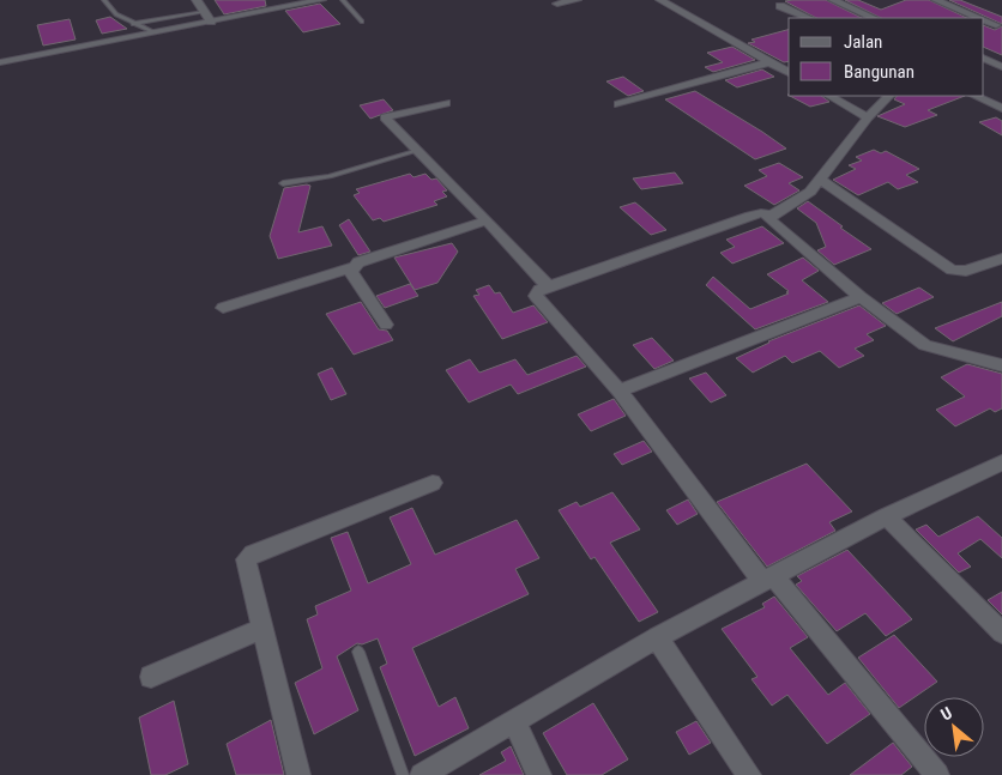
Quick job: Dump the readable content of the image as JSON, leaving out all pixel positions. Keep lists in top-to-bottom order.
{
  "legend": ["Jalan", "Bangunan"],
  "north": "top left"
}
